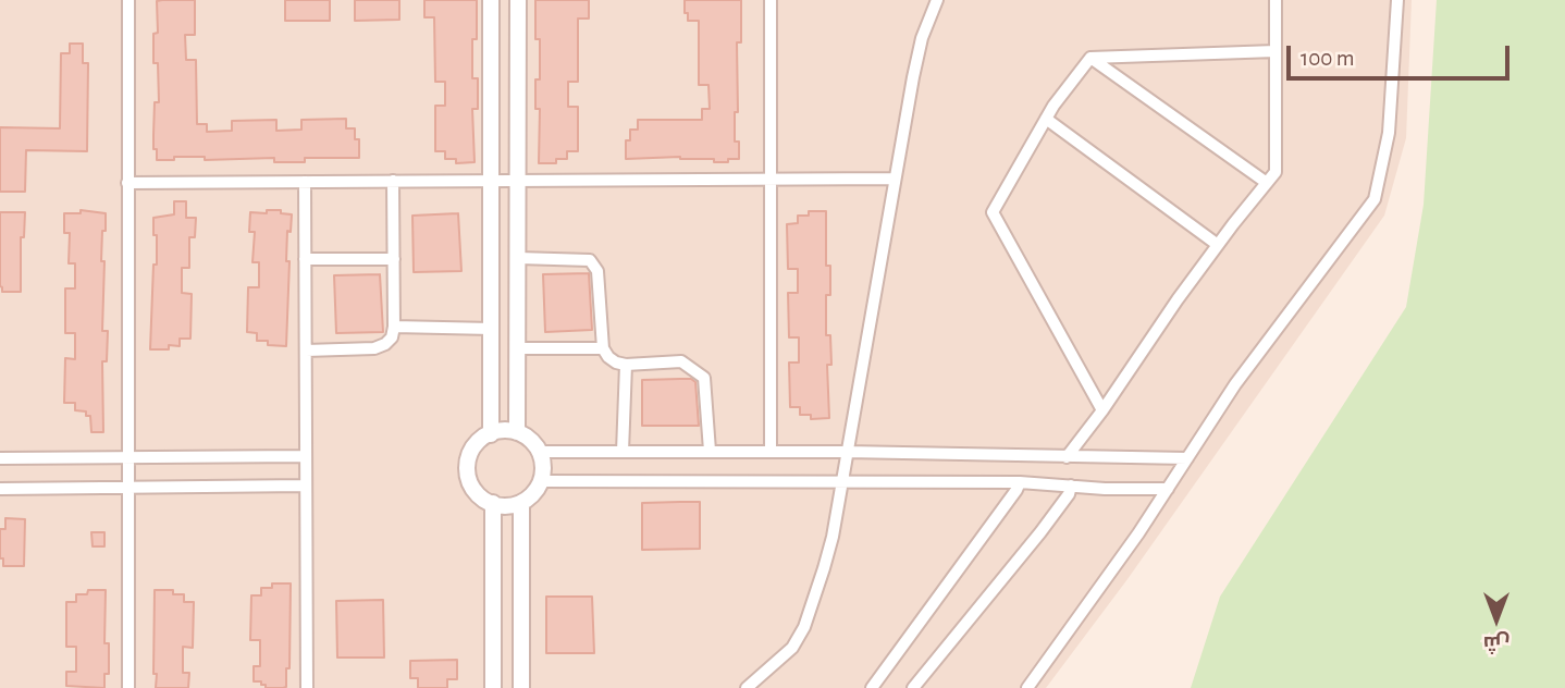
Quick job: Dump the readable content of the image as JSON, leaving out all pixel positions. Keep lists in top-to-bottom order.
{
  "scale_bar": "100 m",
  "north": "bottom"
}
